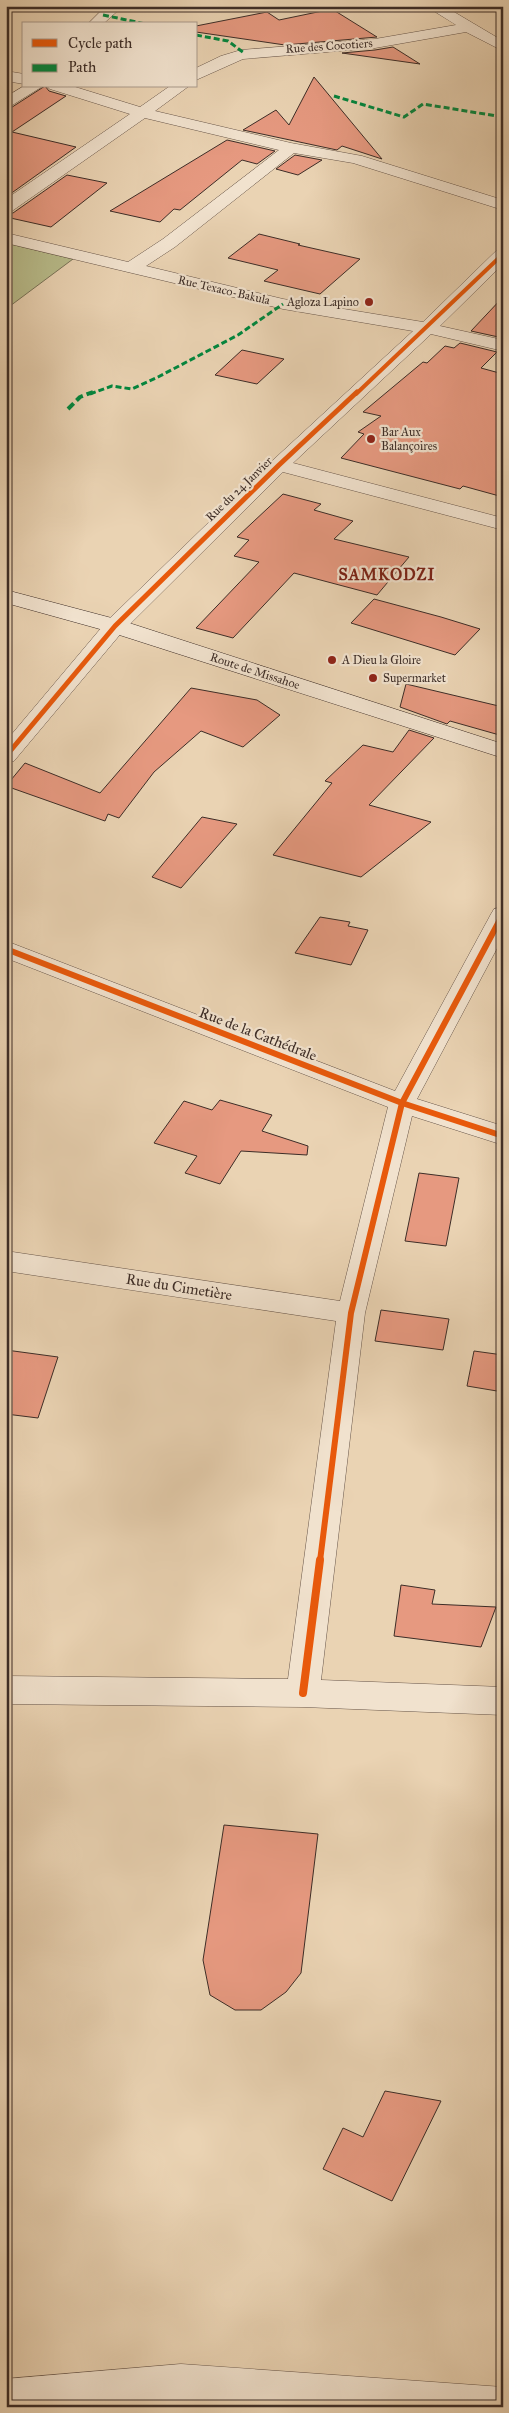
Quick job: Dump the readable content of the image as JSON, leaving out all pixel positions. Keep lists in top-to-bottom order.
{
  "streets": {
    "street": [
      "Rue des Cocotiers",
      "Rue Texaco-Bakula",
      "Rue du 24 Janvier",
      "Route de Missahoe",
      "Rue de la Cathédrale",
      "Rue du Cimetière"
    ]
  },
  "crossings": [
    ["Rue Texaco-Bakula", "Rue du 24 Janvier"],
    ["Rue du 24 Janvier", "Route de Missahoe"]
  ],
  "districts": ["SAMKODZI"],
  "places": [
    "Agloza Lapino",
    "Bar Aux Balançoires",
    "A Dieu la Gloire",
    "Supermarket"
  ],
  "legend": ["Cycle path", "Path"]
}
